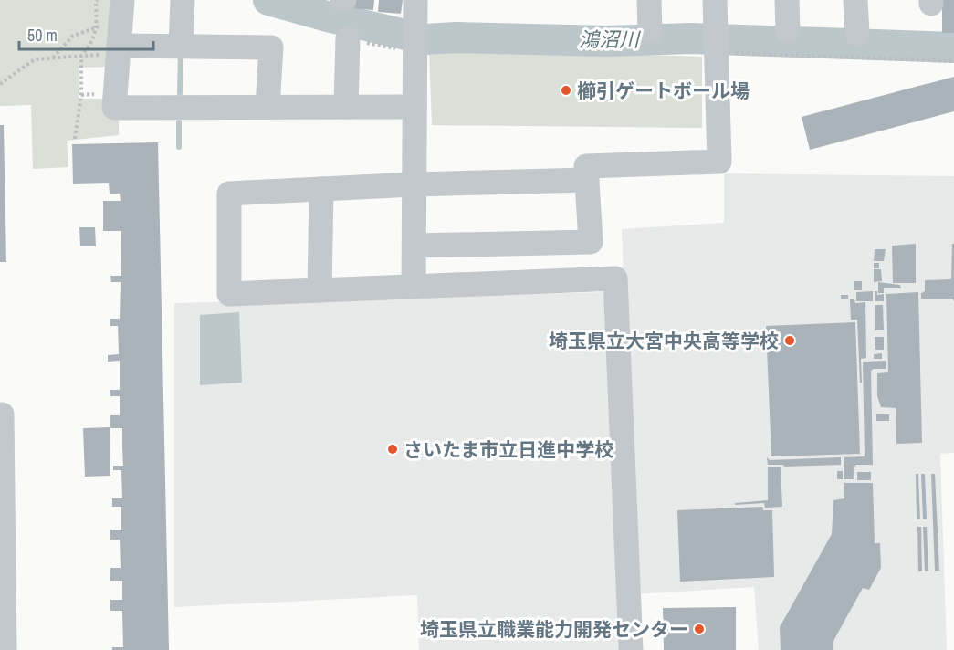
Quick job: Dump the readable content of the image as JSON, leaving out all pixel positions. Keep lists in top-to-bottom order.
{
  "water": ["鴻沼川"],
  "places": [
    "櫛引ゲートボール場",
    "埼玉県立大宮中央高等学校",
    "さいたま市立日進中学校",
    "埼玉県立職業能力開発センター"
  ],
  "scale_bar": "50 m"
}
